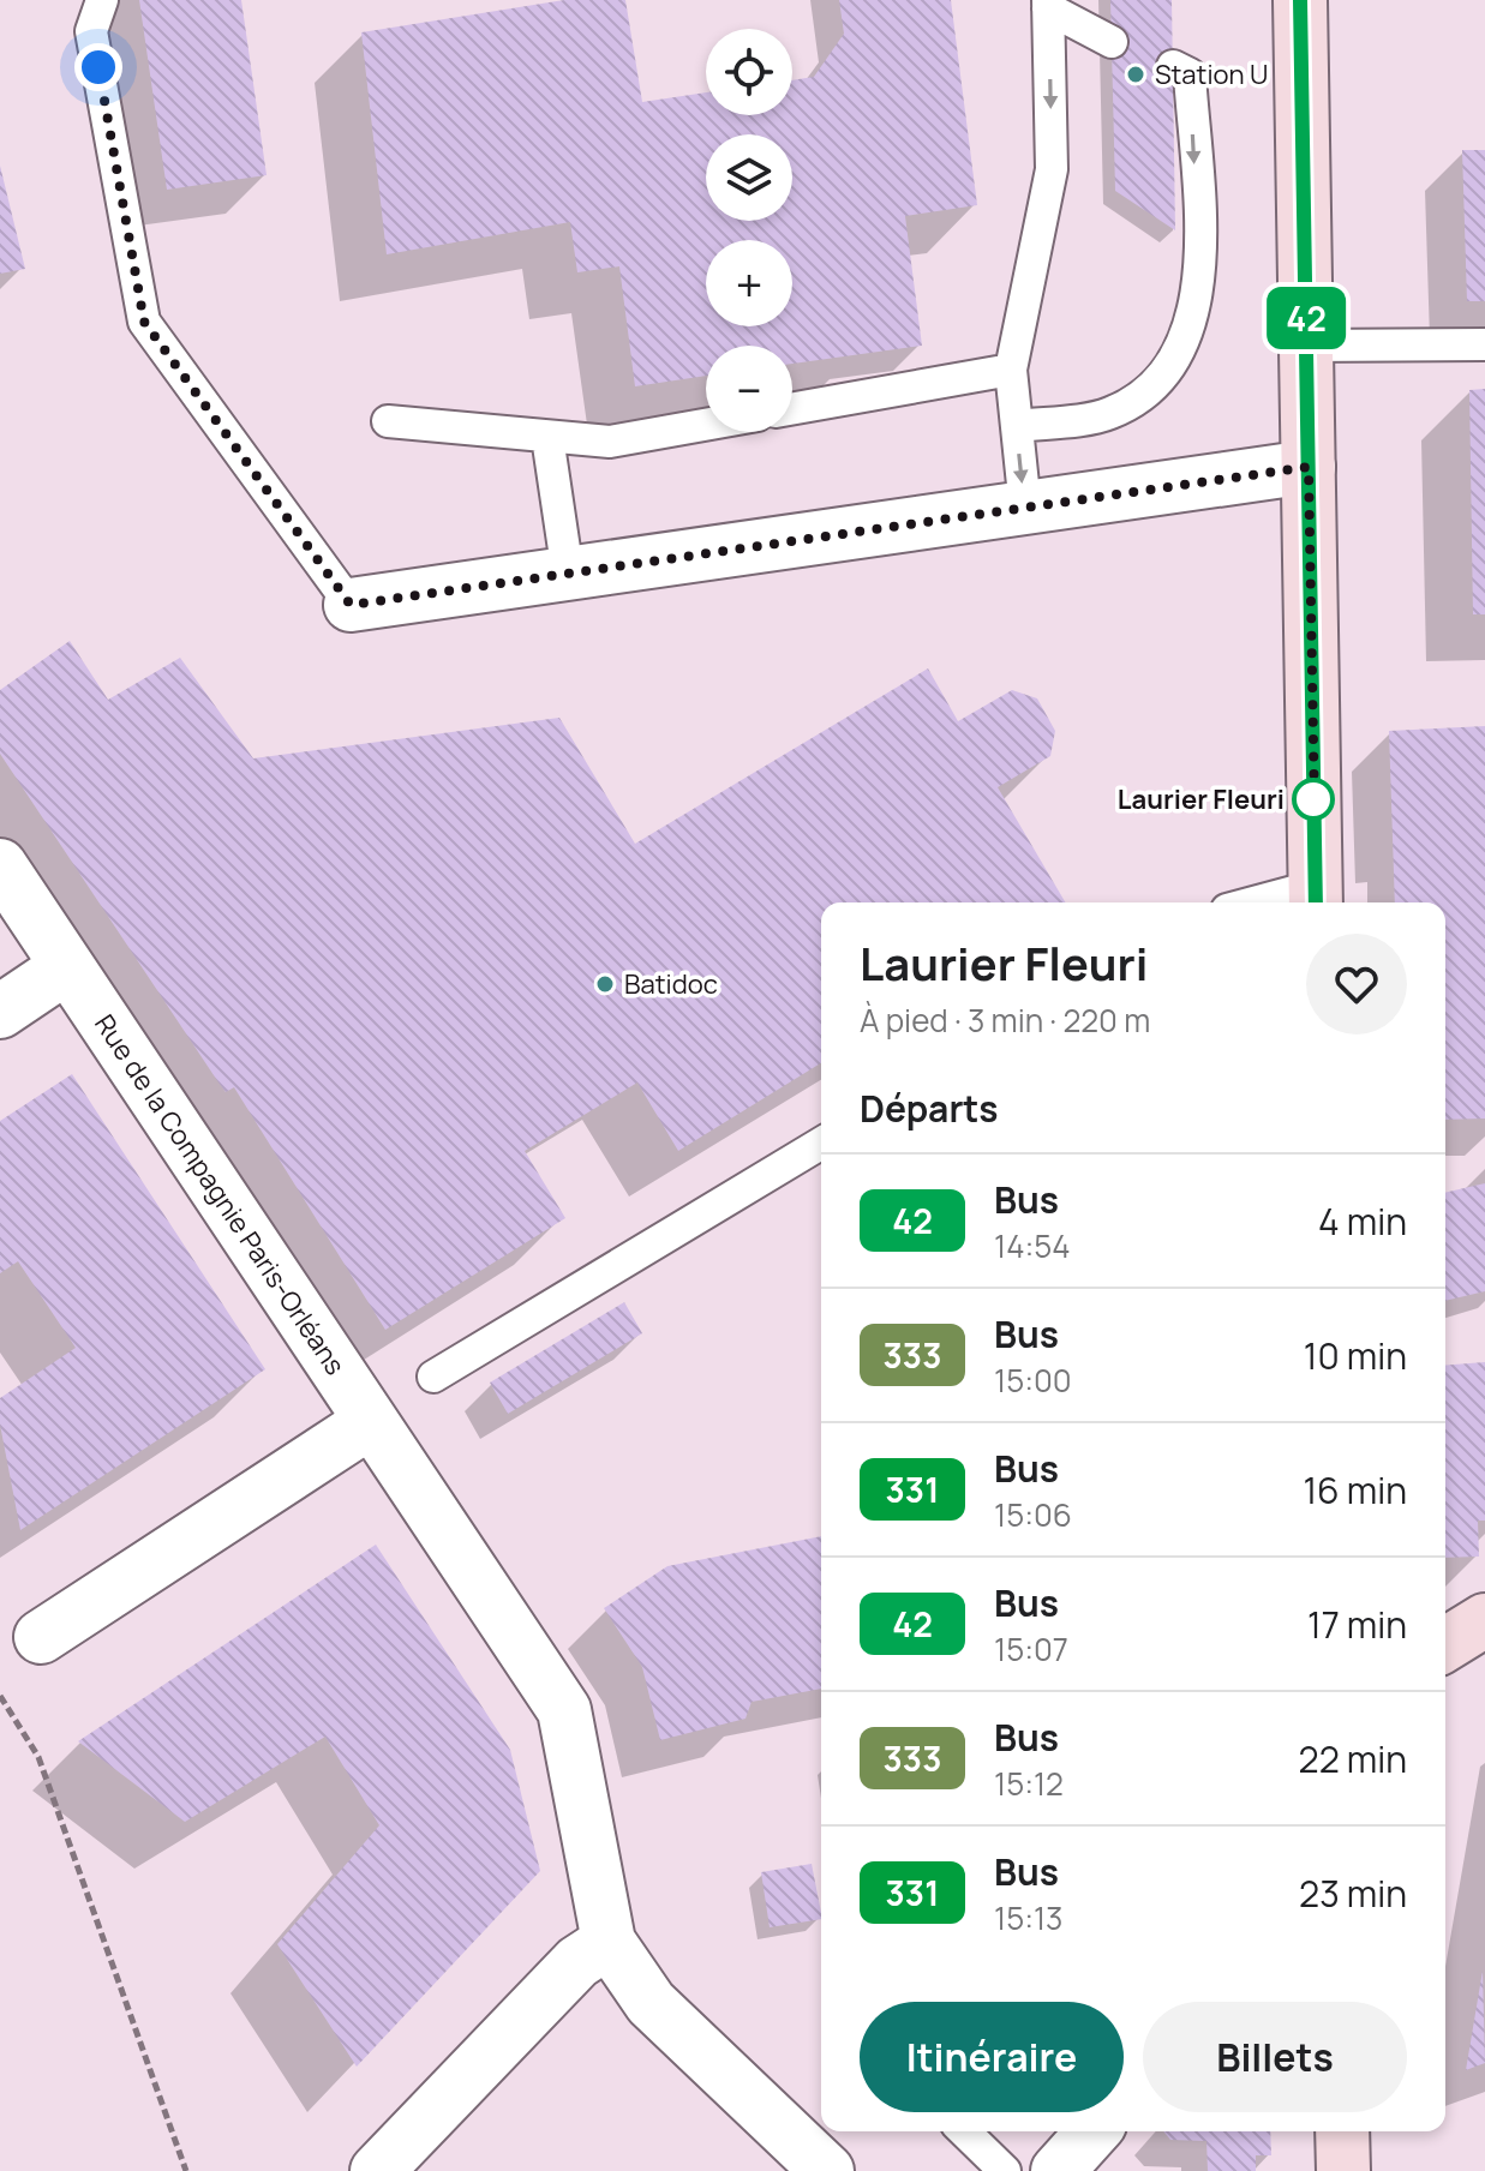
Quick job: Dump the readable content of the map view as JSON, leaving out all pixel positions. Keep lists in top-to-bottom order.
{
  "streets": {
    "street": ["Rue de la Compagnie Paris-Orléans"]
  },
  "places": ["Station U", "Laurier Fleuri", "Batidoc"],
  "lines": ["bus line 42"],
  "page": {
    "on_map": "42",
    "map_buttons": ["+", "−"],
    "heading": [
      ["Laurier Fleuri", "À pied · 3 min · 220 m"],
      "Départs"
    ],
    "list": [
      {
        "mark": "42",
        "name": "Bus",
        "note": "14:54",
        "value": "4 min"
      },
      {
        "mark": "333",
        "name": "Bus",
        "note": "15:00",
        "value": "10 min"
      },
      {
        "mark": "331",
        "name": "Bus",
        "note": "15:06",
        "value": "16 min"
      },
      {
        "mark": "42",
        "name": "Bus",
        "note": "15:07",
        "value": "17 min"
      },
      {
        "mark": "333",
        "name": "Bus",
        "note": "15:12",
        "value": "22 min"
      },
      {
        "mark": "331",
        "name": "Bus",
        "note": "15:13",
        "value": "23 min"
      }
    ],
    "buttons": ["Itinéraire", "Billets"]
  }
}
